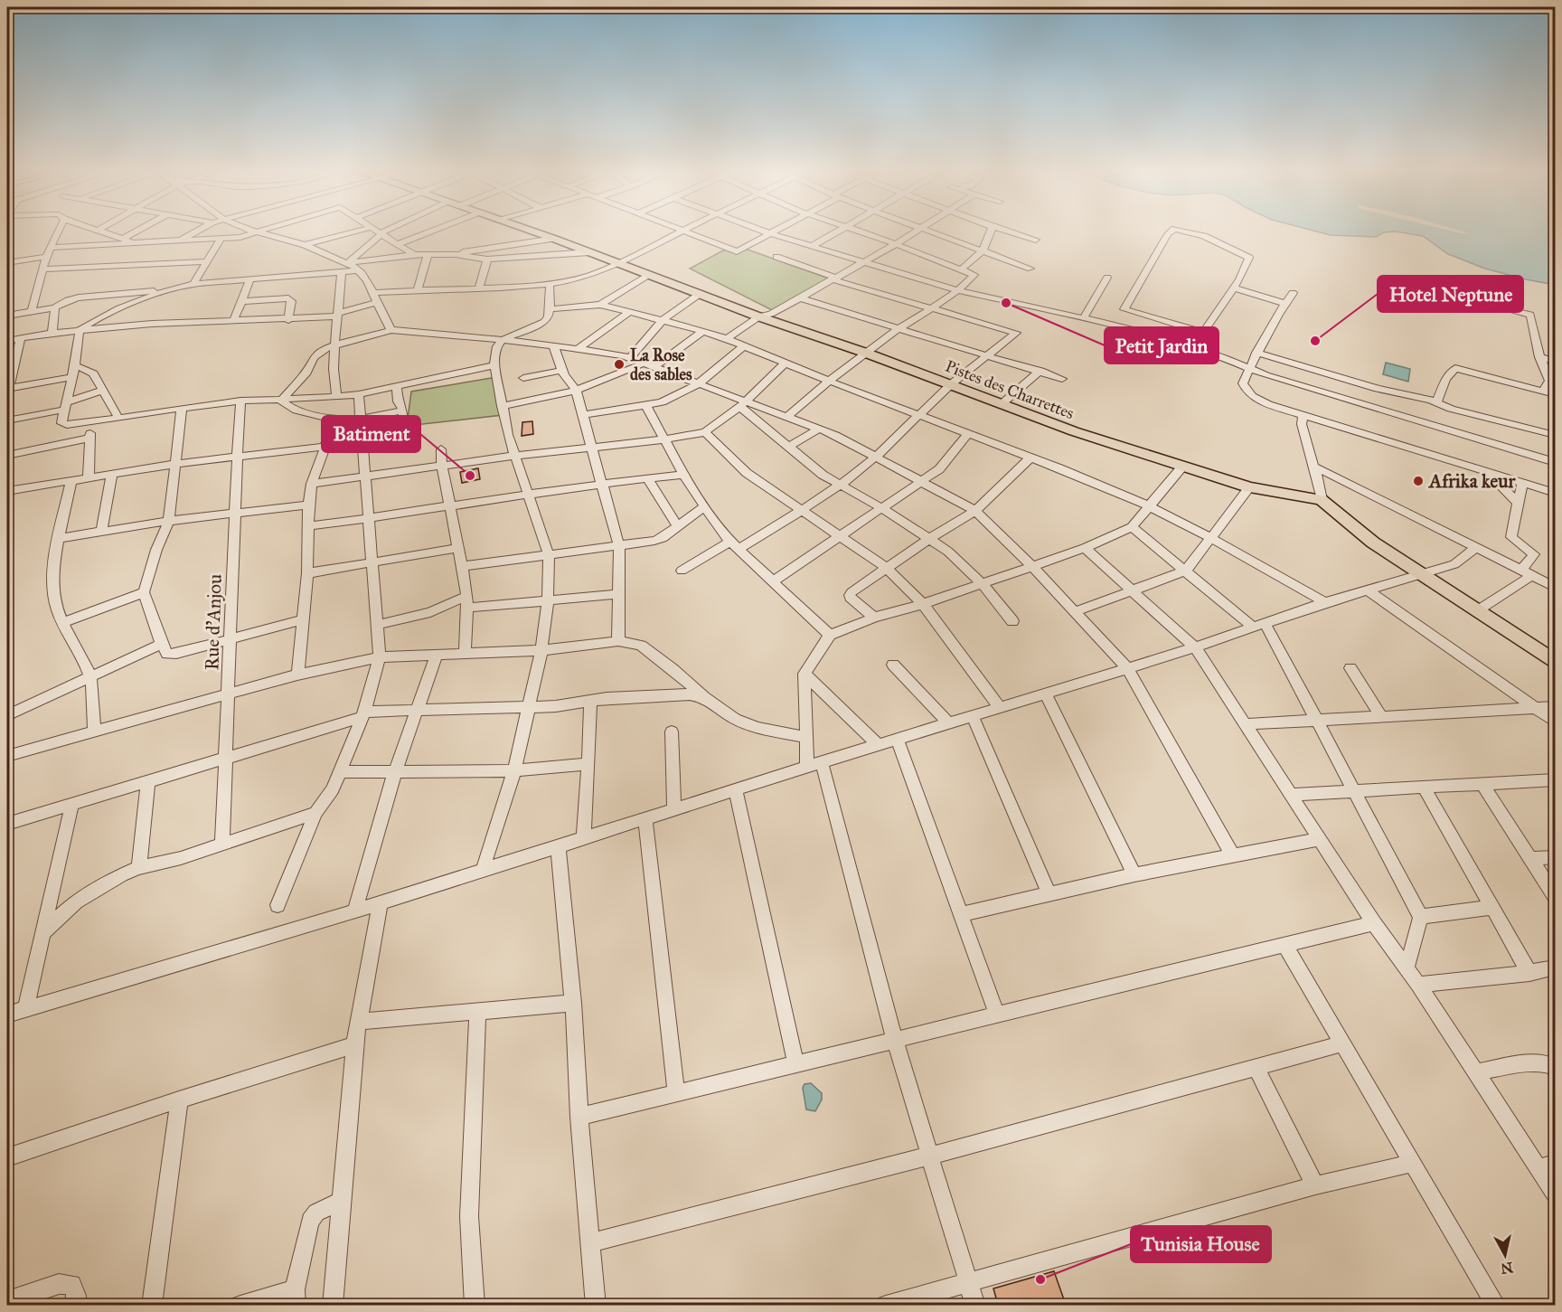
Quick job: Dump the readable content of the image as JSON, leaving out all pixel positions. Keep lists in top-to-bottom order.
{
  "streets": {
    "main road": ["Pistes des Charrettes"],
    "street": ["Rue d’Anjou"]
  },
  "places": [
    "Petit Jardin",
    "Hotel Neptune",
    "La Rose des sables",
    "Batiment",
    "Afrika keur",
    "Tunisia House"
  ],
  "north": "bottom"
}
